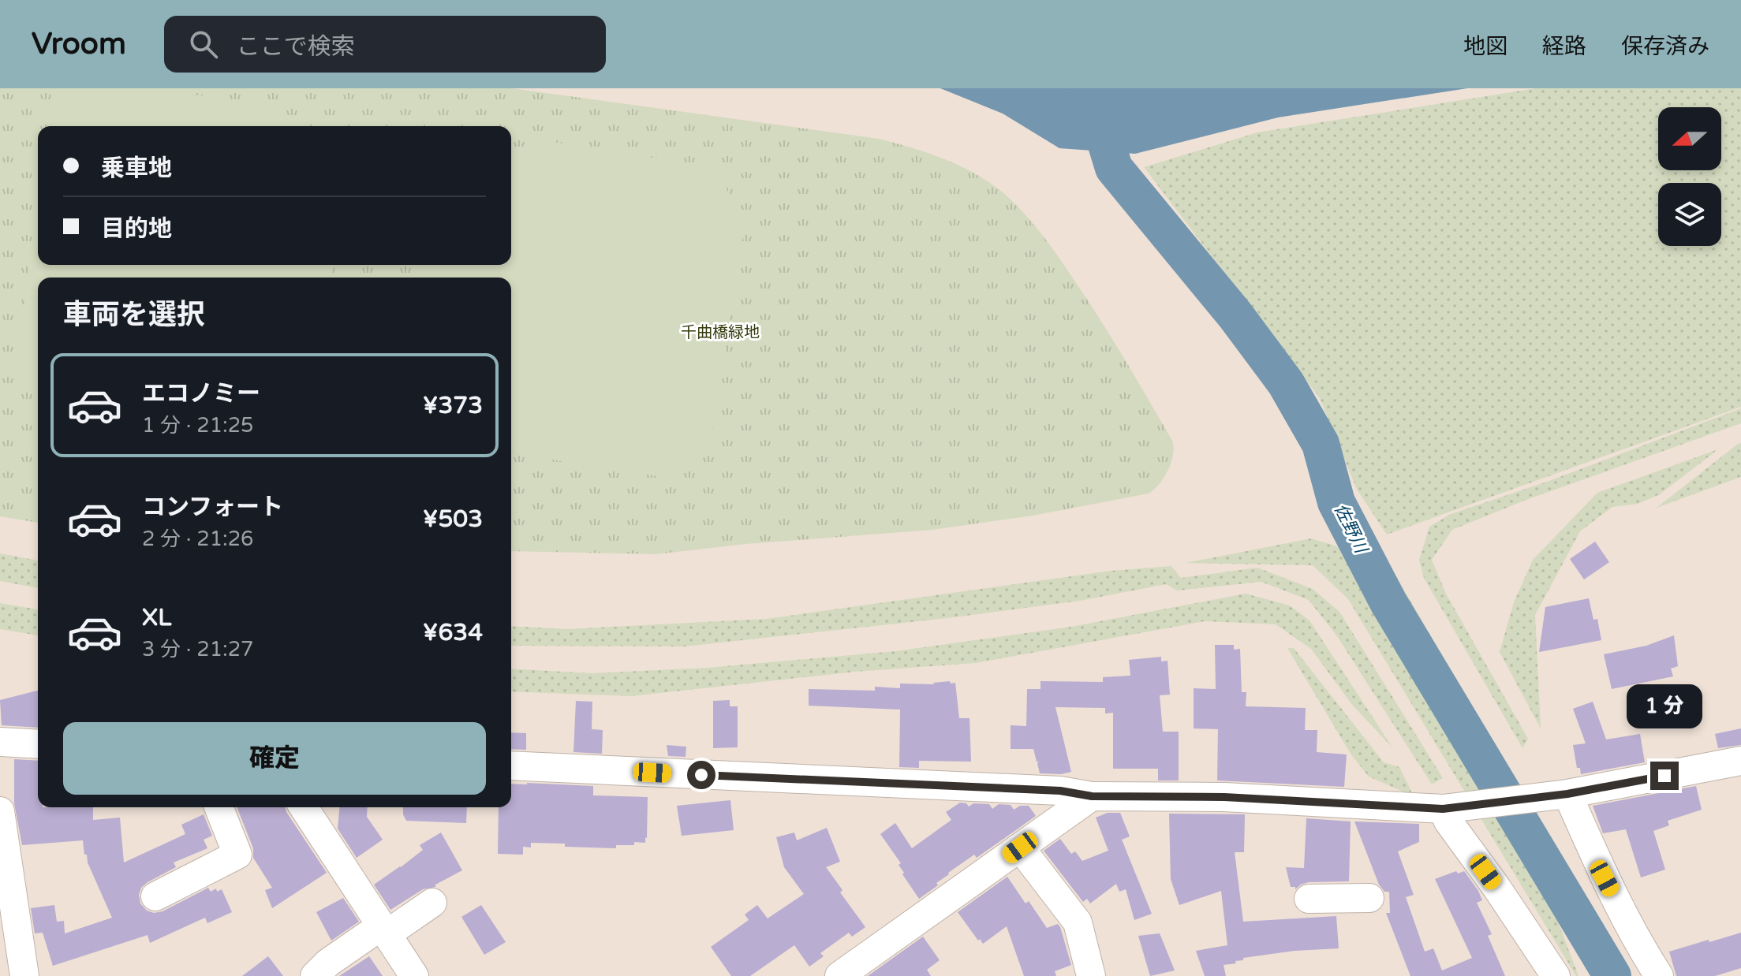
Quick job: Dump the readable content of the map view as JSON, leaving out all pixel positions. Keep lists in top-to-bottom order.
{
  "water": ["佐野川"],
  "parks": ["千曲橋緑地"],
  "north": "left",
  "page": {
    "header": "Vroom",
    "search": "ここで検索",
    "nav": ["地図", "経路", "保存済み"],
    "banner": ["乗車地", "目的地"],
    "heading": "車両を選択",
    "list": [
      {
        "name": "エコノミー",
        "note": "1 分 · 21:25",
        "value": "¥373"
      },
      {
        "name": "コンフォート",
        "note": "2 分 · 21:26",
        "value": "¥503"
      },
      {
        "name": "XL",
        "note": "3 分 · 21:27",
        "value": "¥634"
      }
    ],
    "bubble": "1 分",
    "buttons": "確定"
  }
}
